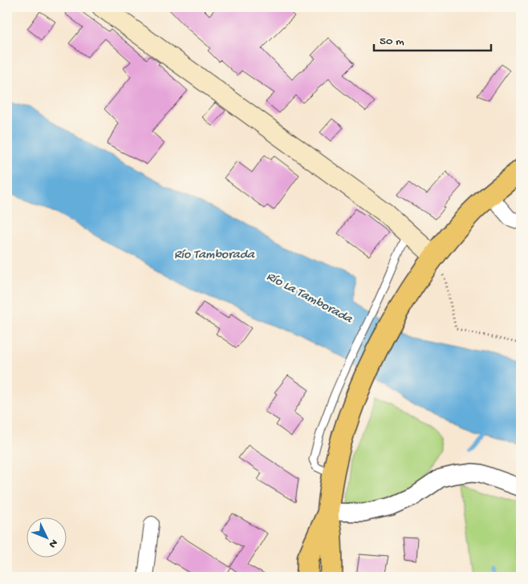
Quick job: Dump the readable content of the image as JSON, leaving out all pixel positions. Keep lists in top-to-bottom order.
{
  "water": ["Río Tamborada", "Río La Tamborada"],
  "scale_bar": "50 m",
  "north": "bottom right"
}
